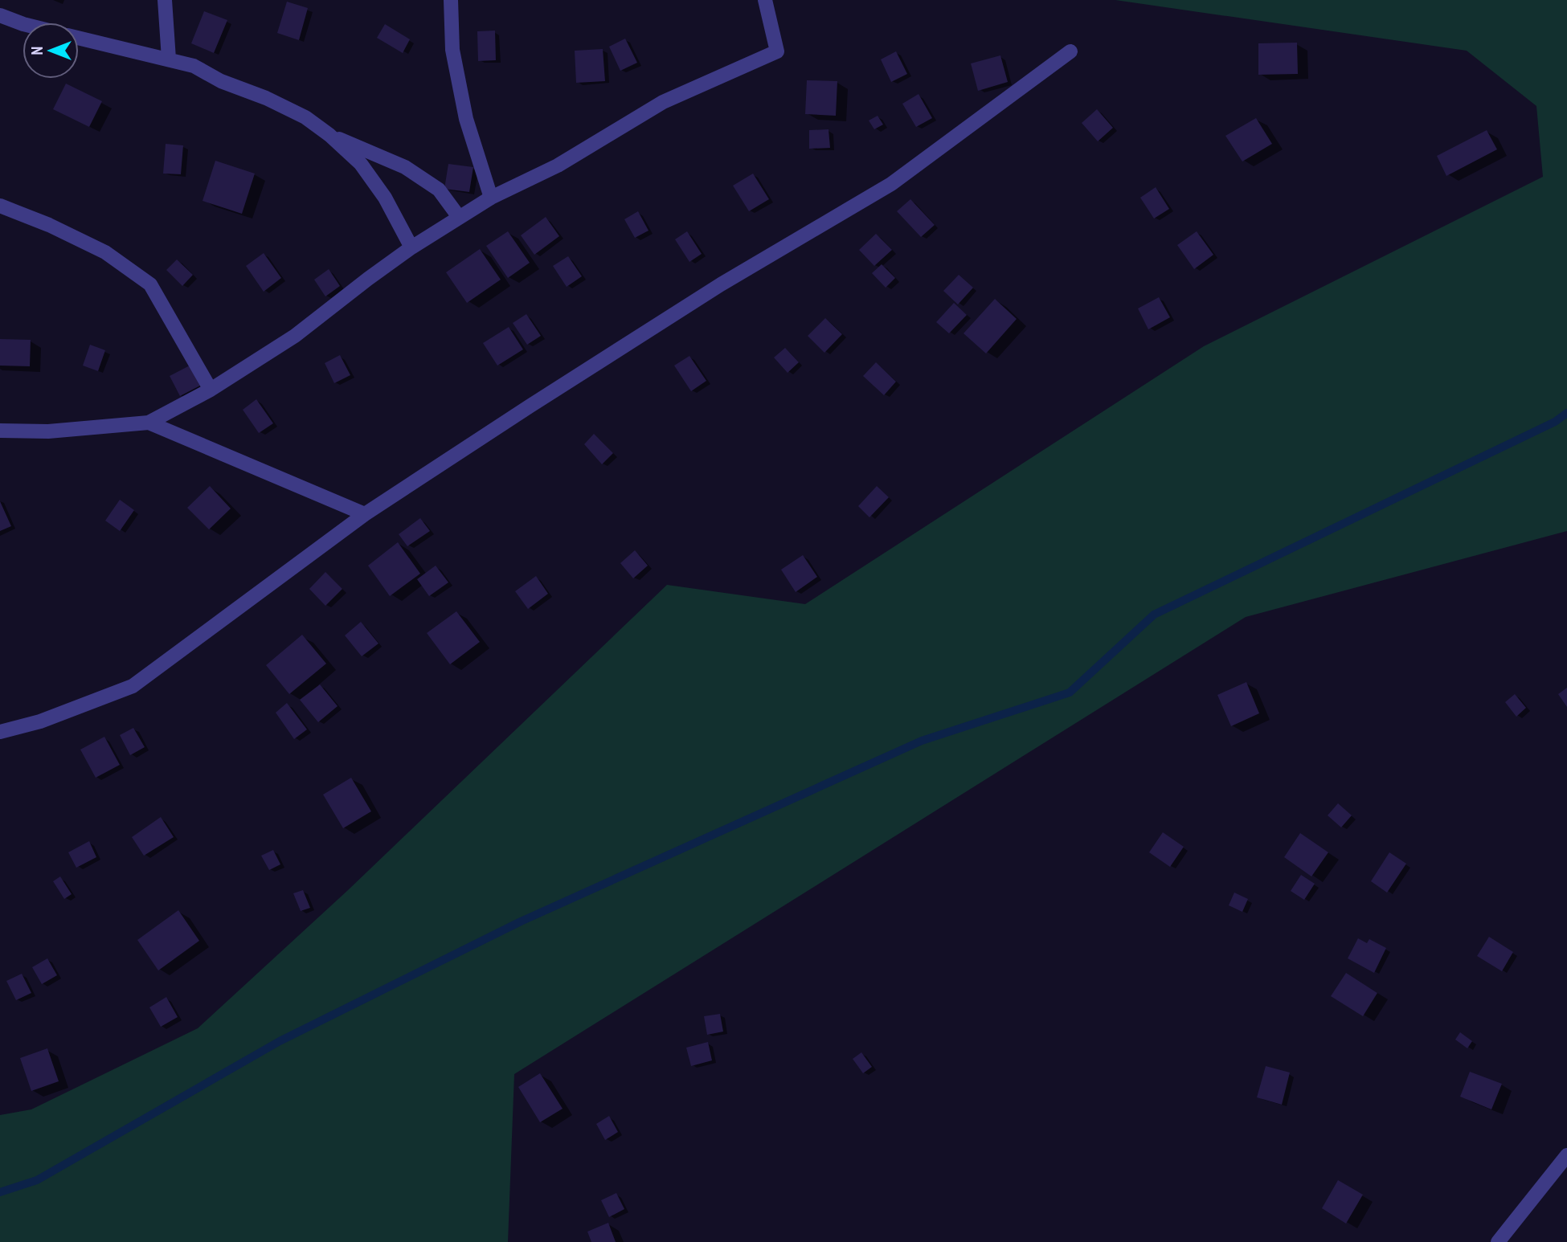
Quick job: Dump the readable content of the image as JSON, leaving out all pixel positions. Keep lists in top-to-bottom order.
{
  "north": "left"
}
